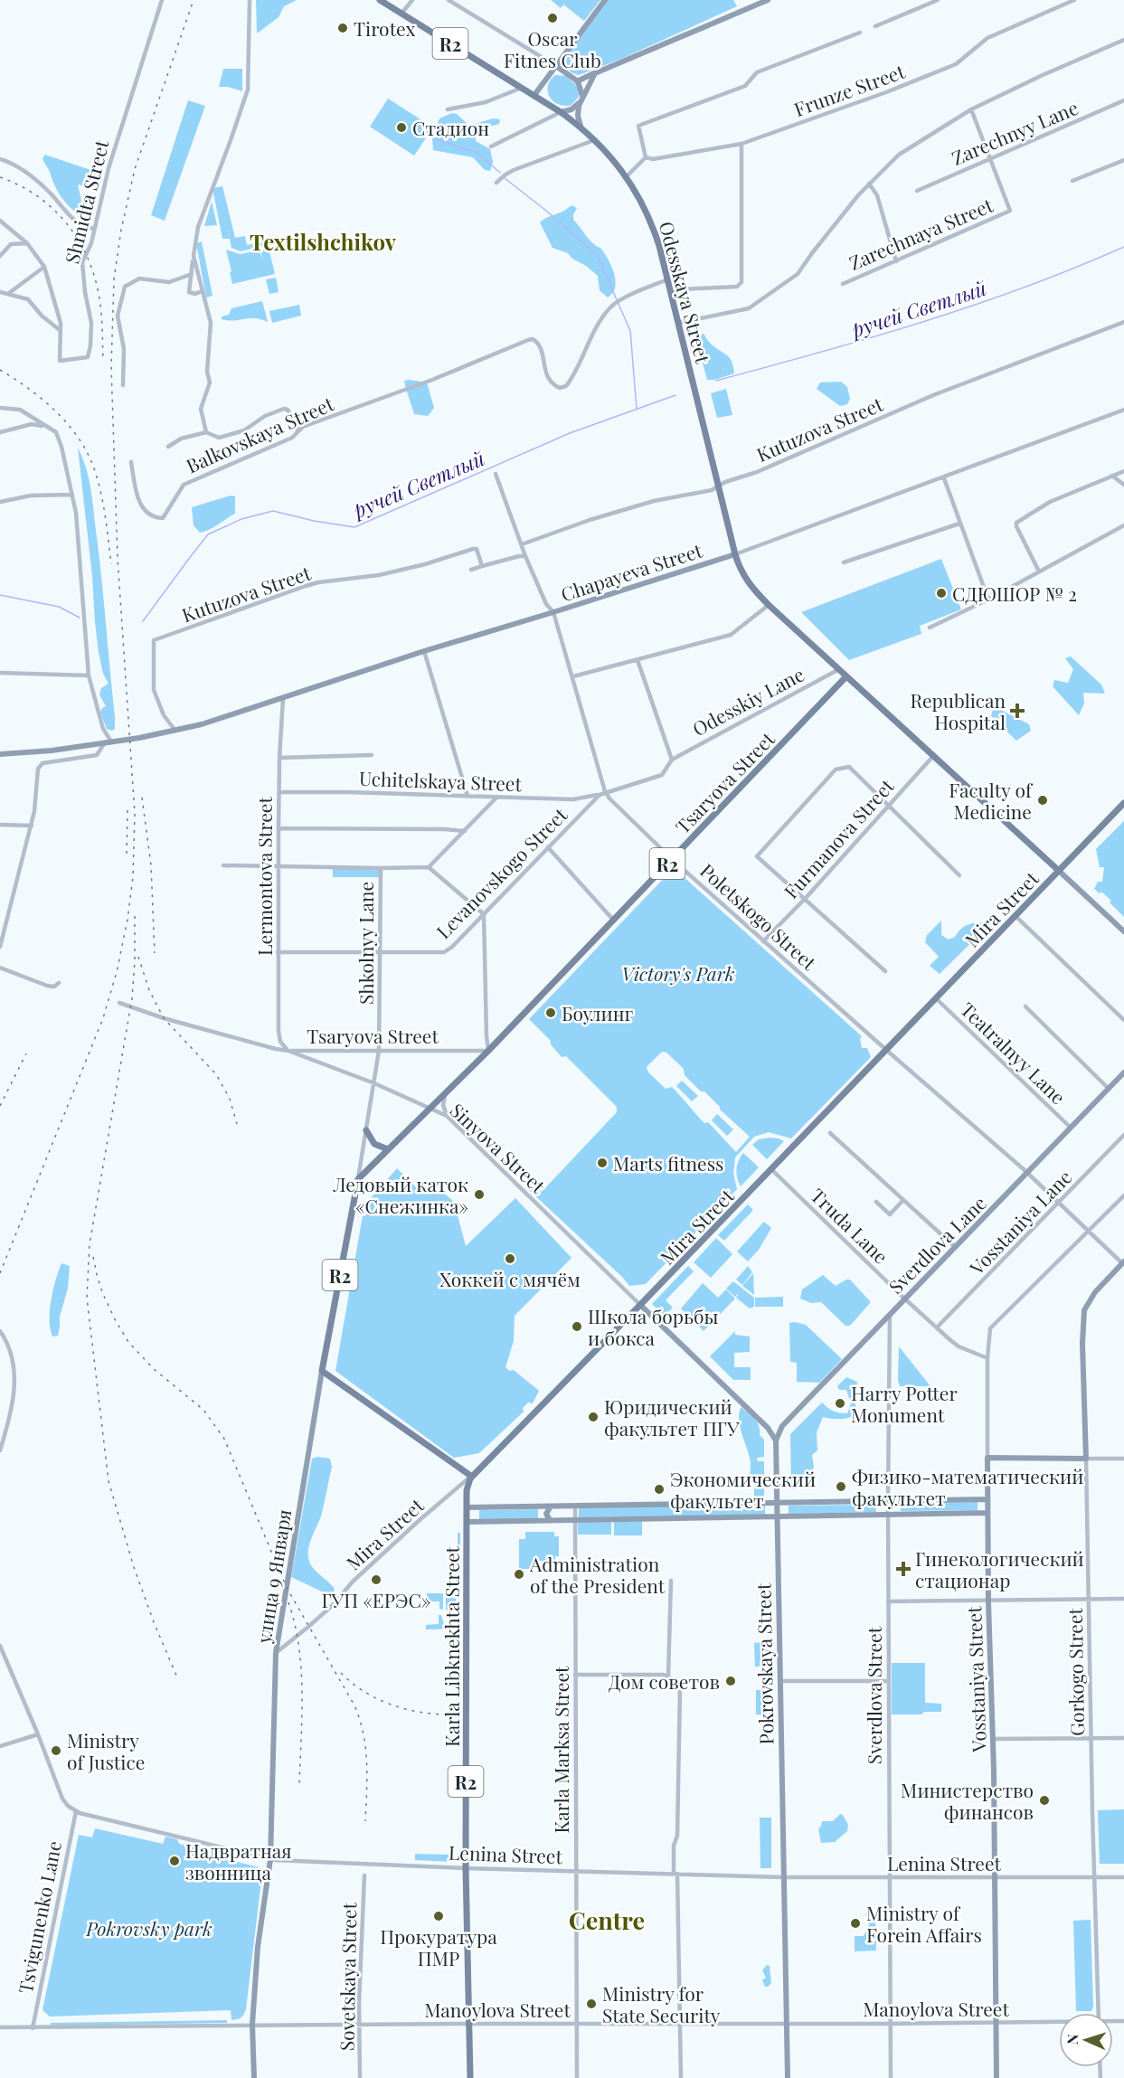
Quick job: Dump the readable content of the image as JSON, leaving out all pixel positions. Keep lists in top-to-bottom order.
{
  "streets": {
    "main road": [
      "R2",
      "Odesskaya Street",
      "Tsaryova Street",
      "Mira Street",
      "улица 9 Января",
      "Karla Libknekhta Street"
    ],
    "street": [
      "Frunze Street",
      "Zarechnyy Lane",
      "Shmidta Street",
      "Zarechnaya Street",
      "Kutuzova Street",
      "Balkovskaya Street",
      "Chapayeva Street",
      "Odesskiy Lane",
      "Uchitelskaya Street",
      "Furmanova Street",
      "Levanovskogo Street",
      "Lermontova Street",
      "Poletskogo Street",
      "Shkolnyy Lane",
      "Teatralnyy Lane",
      "Sinyova Street",
      "Vosstaniya Lane",
      "Truda Lane",
      "Sverdlova Lane",
      "Pokrovskaya Street",
      "Gorkogo Street",
      "Vosstaniya Street",
      "Sverdlova Street",
      "Karla Marksa Street",
      "Lenina Street",
      "Tsvigunenko Lane",
      "Sovetskaya Street",
      "Manoylova Street"
    ]
  },
  "crossings": [
    ["R2", "Odesskaya Street"],
    ["R2", "Tsaryova Street"],
    ["R2", "Furmanova Street"],
    ["R2", "Mira Street"],
    ["Zarechnyy Lane", "Zarechnaya Street"],
    ["Odesskaya Street", "Kutuzova Street"],
    ["Odesskaya Street", "Balkovskaya Street"],
    ["Odesskaya Street", "Chapayeva Street"],
    ["Odesskaya Street", "Odesskiy Lane"],
    ["Odesskaya Street", "Tsaryova Street"],
    ["Kutuzova Street", "Chapayeva Street"],
    ["Kutuzova Street", "Poletskogo Street"],
    ["Chapayeva Street", "Lermontova Street"],
    ["Chapayeva Street", "Poletskogo Street"],
    ["Uchitelskaya Street", "Levanovskogo Street"],
    ["Uchitelskaya Street", "Lermontova Street"],
    ["Tsaryova Street", "Lermontova Street"],
    ["Tsaryova Street", "Poletskogo Street"],
    ["Tsaryova Street", "Shkolnyy Lane"],
    ["Tsaryova Street", "Sinyova Street"],
    ["Tsaryova Street", "улица 9 Января"],
    ["Furmanova Street", "Poletskogo Street"],
    ["Levanovskogo Street", "Lermontova Street"],
    ["Levanovskogo Street", "Poletskogo Street"],
    ["Levanovskogo Street", "Shkolnyy Lane"],
    ["Lermontova Street", "Sinyova Street"],
    ["Mira Street", "Poletskogo Street"],
    ["Mira Street", "Teatralnyy Lane"],
    ["Mira Street", "Sinyova Street"],
    ["Mira Street", "Truda Lane"],
    ["Mira Street", "улица 9 Января"],
    ["Mira Street", "Karla Libknekhta Street"],
    ["Poletskogo Street", "Vosstaniya Lane"],
    ["Poletskogo Street", "Sverdlova Lane"],
    ["Poletskogo Street", "Gorkogo Street"],
    ["Poletskogo Street", "Vosstaniya Street"],
    ["Shkolnyy Lane", "Sinyova Street"],
    ["Shkolnyy Lane", "улица 9 Января"],
    ["Teatralnyy Lane", "Sverdlova Lane"],
    ["Sinyova Street", "улица 9 Января"],
    ["Vosstaniya Lane", "Truda Lane"],
    ["Truda Lane", "Sverdlova Lane"],
    ["Truda Lane", "Vosstaniya Street"],
    ["Sverdlova Lane", "Pokrovskaya Street"],
    ["Sverdlova Lane", "Sverdlova Street"],
    ["улица 9 Января", "Lenina Street"],
    ["улица 9 Января", "Manoylova Street"],
    ["Karla Libknekhta Street", "Lenina Street"],
    ["Karla Libknekhta Street", "Manoylova Street"],
    ["Pokrovskaya Street", "Lenina Street"],
    ["Pokrovskaya Street", "Manoylova Street"],
    ["Gorkogo Street", "Lenina Street"],
    ["Vosstaniya Street", "Lenina Street"],
    ["Vosstaniya Street", "Manoylova Street"],
    ["Sverdlova Street", "Lenina Street"],
    ["Sverdlova Street", "Manoylova Street"],
    ["Karla Marksa Street", "Lenina Street"],
    ["Karla Marksa Street", "Manoylova Street"],
    ["Lenina Street", "Tsvigunenko Lane"],
    ["Tsvigunenko Lane", "Manoylova Street"],
    ["Sovetskaya Street", "Manoylova Street"]
  ],
  "districts": ["Textilshchikov", "Centre"],
  "water": ["ручей Светлый"],
  "parks": ["Victory's Park", "Pokrovsky park"],
  "places": {
    "other": [
      "Oscar Fitnes Club",
      "Tirotex",
      "Стадион",
      "СДЮШОР № 2",
      "Faculty of Medicine",
      "Боулинг",
      "Marts fitness",
      "Ледовый каток «Снежинка»",
      "Хоккей с мячём",
      "Школа борьбы и бокса",
      "Harry Potter Monument",
      "Юридический факультет ПГУ",
      "Физико-математический факультет",
      "Экономический факультет",
      "Administration of the President",
      "ГУП «ЕРЭС»",
      "Дом советов",
      "Ministry of Justice",
      "Министерство финансов",
      "Надвратная звонница",
      "Прокуратура ПМР",
      "Ministry of Forein Affairs",
      "Ministry for State Security"
    ],
    "health": ["Republican Hospital", "Гинекологический стационар"]
  },
  "north": "left"
}
